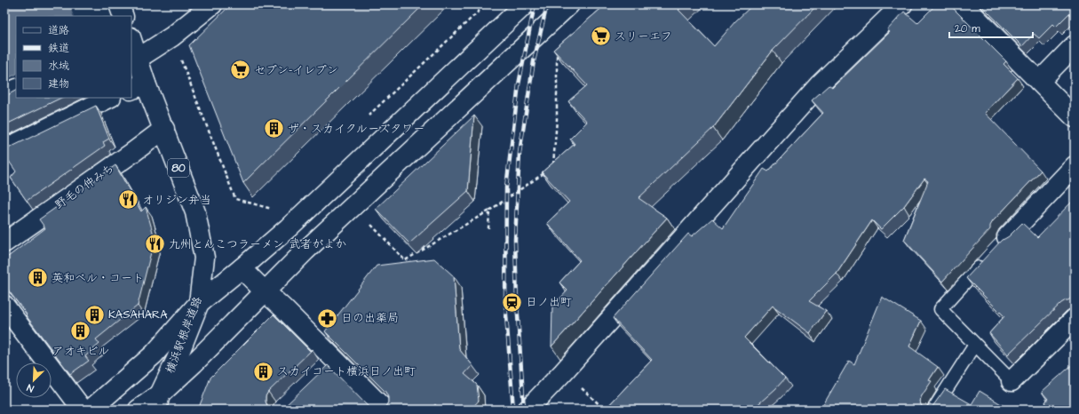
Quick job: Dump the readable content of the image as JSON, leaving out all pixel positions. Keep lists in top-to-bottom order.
{
  "streets": {
    "street": ["80", "野毛の仲みち", "横浜駅根岸道路"]
  },
  "crossings": [
    ["野毛の仲みち", "横浜駅根岸道路"]
  ],
  "places": {
    "supermarket": ["スリーエフ", "セブン-イレブン"],
    "building": [
      "ザ・スカイクルーズタワー",
      "英和ベル・コート",
      "KASAHARA",
      "アオキビル",
      "スカイコート横浜日ノ出町"
    ],
    "restaurant": ["オリジン弁当", "九州とんこつラーメン 武者がよか"],
    "station": ["日ノ出町"],
    "pharmacy": ["日の出薬局"]
  },
  "legend": [
    "道路",
    "鉄道",
    "水域",
    "建物"
  ],
  "scale_bar": "20 m",
  "north": "bottom left"
}
